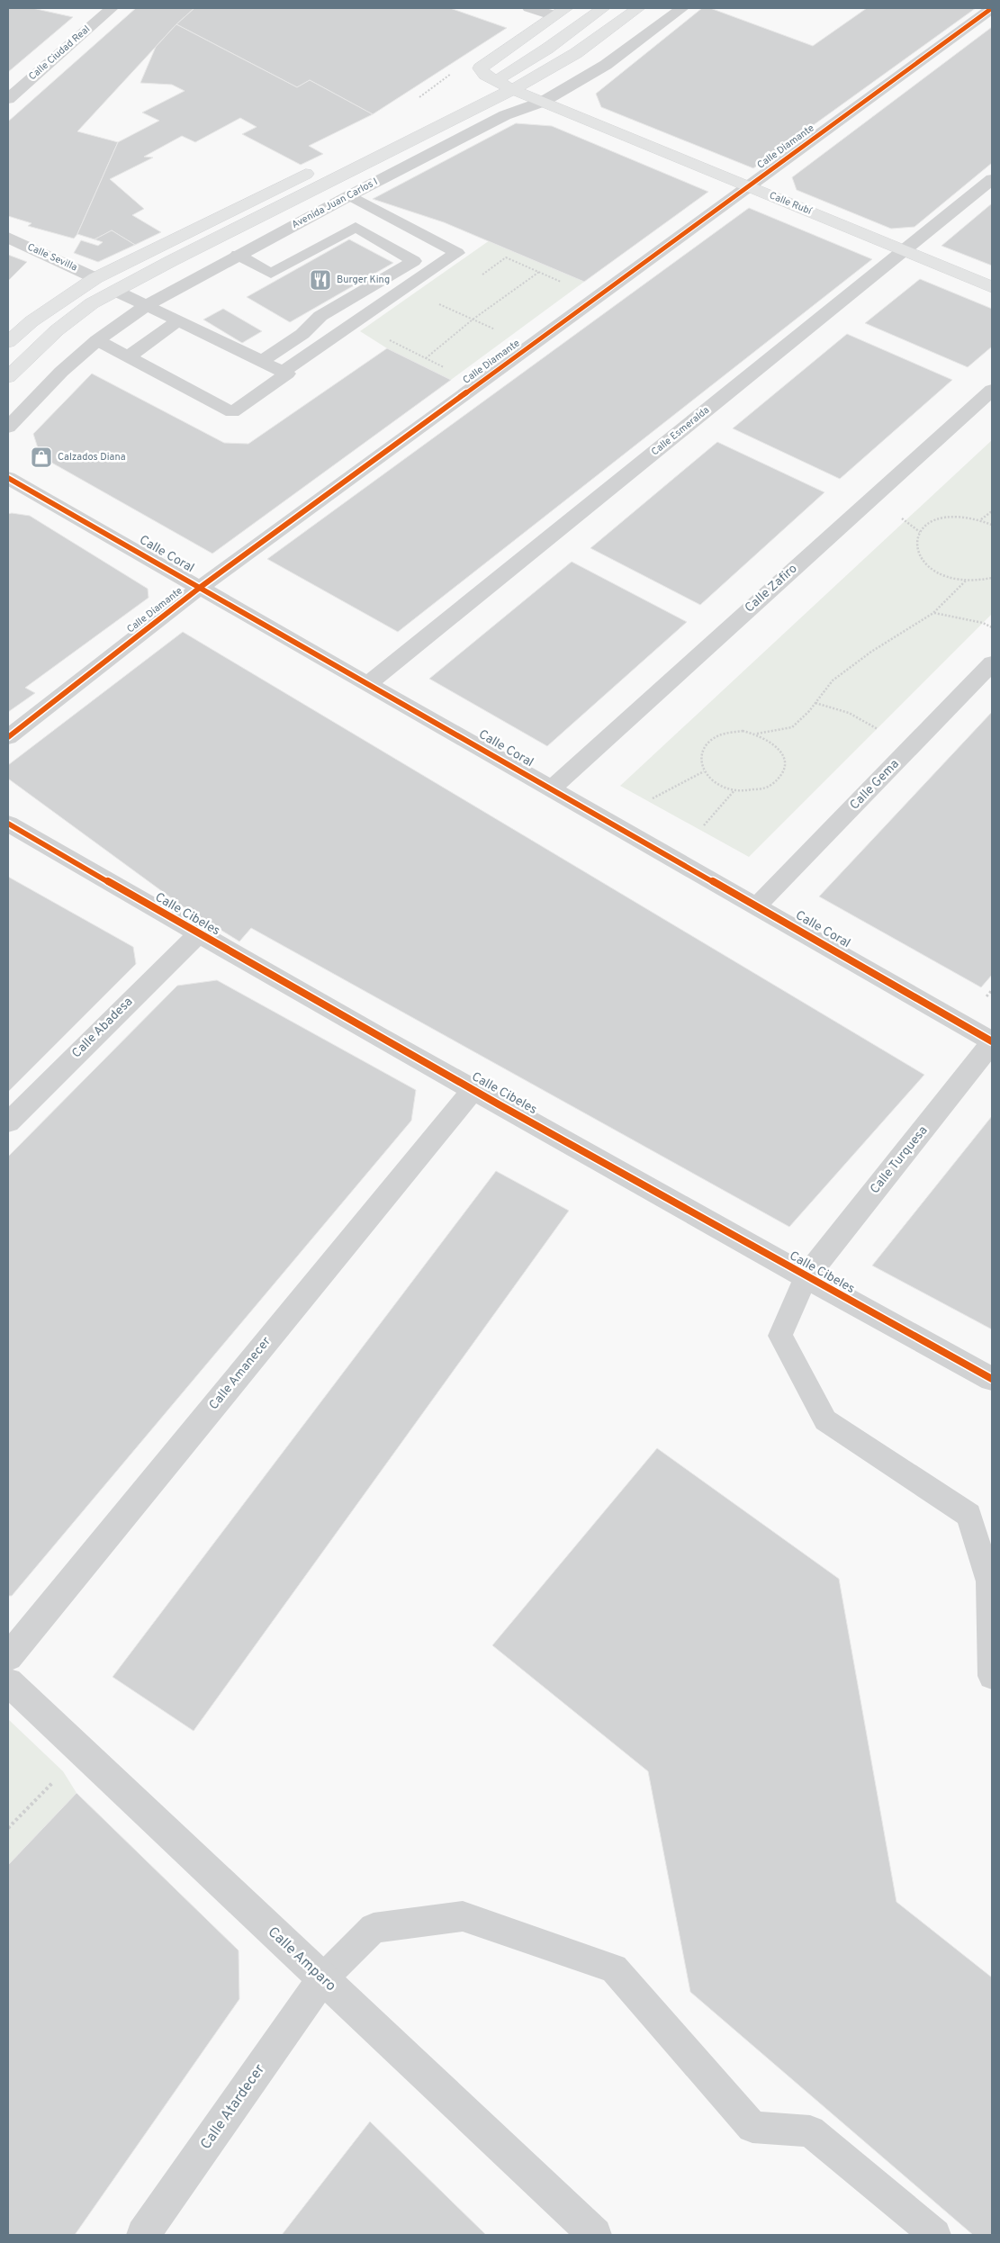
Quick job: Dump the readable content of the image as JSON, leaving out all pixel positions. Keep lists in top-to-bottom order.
{
  "streets": {
    "main road": ["Avenida Juan Carlos I", "Calle Rubí"],
    "street": [
      "Calle Ciudad Real",
      "Calle Diamante",
      "Calle Sevilla",
      "Calle Esmeralda",
      "Calle Coral",
      "Calle Zafiro",
      "Calle Gema",
      "Calle Cibeles",
      "Calle Abadesa",
      "Calle Turquesa",
      "Calle Amanecer",
      "Calle Amparo",
      "Calle Atardecer"
    ]
  },
  "crossings": [
    ["Calle Diamante", "Calle Rubí"],
    ["Calle Diamante", "Calle Coral"],
    ["Avenida Juan Carlos I", "Calle Rubí"],
    ["Calle Rubí", "Calle Esmeralda"],
    ["Calle Esmeralda", "Calle Coral"],
    ["Calle Coral", "Calle Zafiro"],
    ["Calle Coral", "Calle Gema"],
    ["Calle Coral", "Calle Turquesa"],
    ["Calle Cibeles", "Calle Abadesa"],
    ["Calle Cibeles", "Calle Turquesa"],
    ["Calle Cibeles", "Calle Amanecer"],
    ["Calle Amparo", "Calle Atardecer"]
  ],
  "places": {
    "restaurant": ["Burger King"],
    "shop": ["Calzados Diana"]
  }
}
